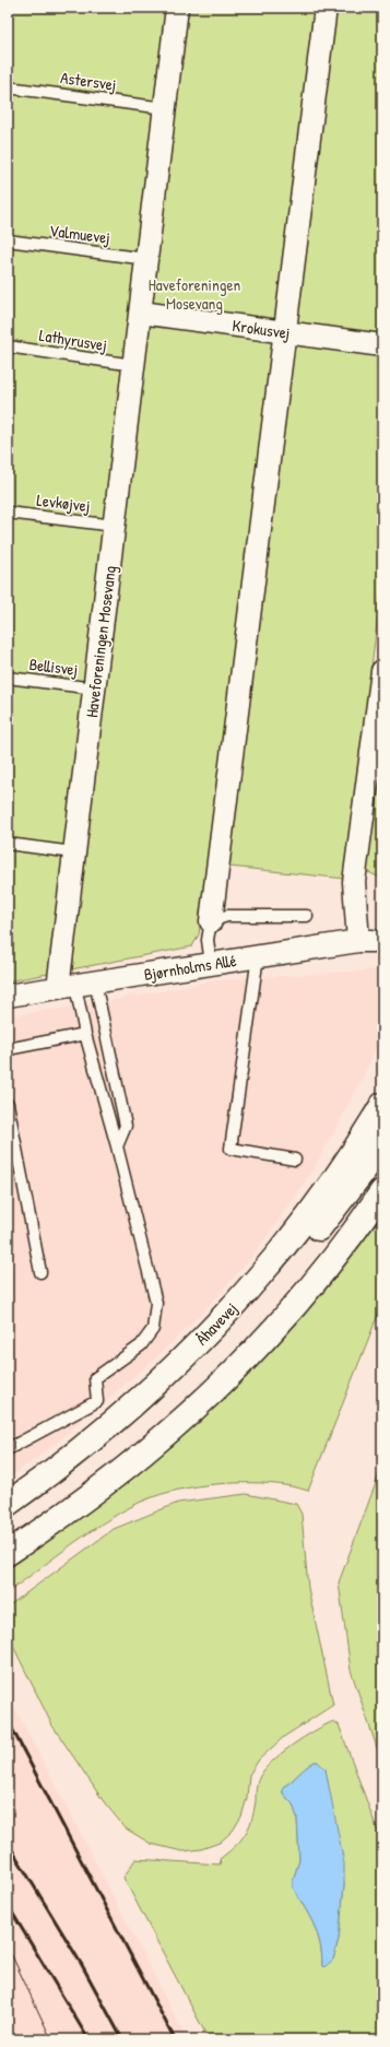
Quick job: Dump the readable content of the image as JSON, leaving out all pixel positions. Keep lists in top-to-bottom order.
{
  "streets": {
    "main road": ["Åhavevej"],
    "street": ["Krokusvej", "Haveforeningen Mosevang", "Bjørnholms Allé"],
    "lane": [
      "Astersvej",
      "Valmuevej",
      "Lathyrusvej",
      "Levkøjvej",
      "Bellisvej"
    ]
  },
  "crossings": [
    ["Astersvej", "Haveforeningen Mosevang"],
    ["Valmuevej", "Haveforeningen Mosevang"],
    ["Krokusvej", "Haveforeningen Mosevang"],
    ["Lathyrusvej", "Haveforeningen Mosevang"],
    ["Levkøjvej", "Haveforeningen Mosevang"],
    ["Haveforeningen Mosevang", "Bellisvej"],
    ["Haveforeningen Mosevang", "Bjørnholms Allé"]
  ],
  "parks": ["Haveforeningen Mosevang"]
}
